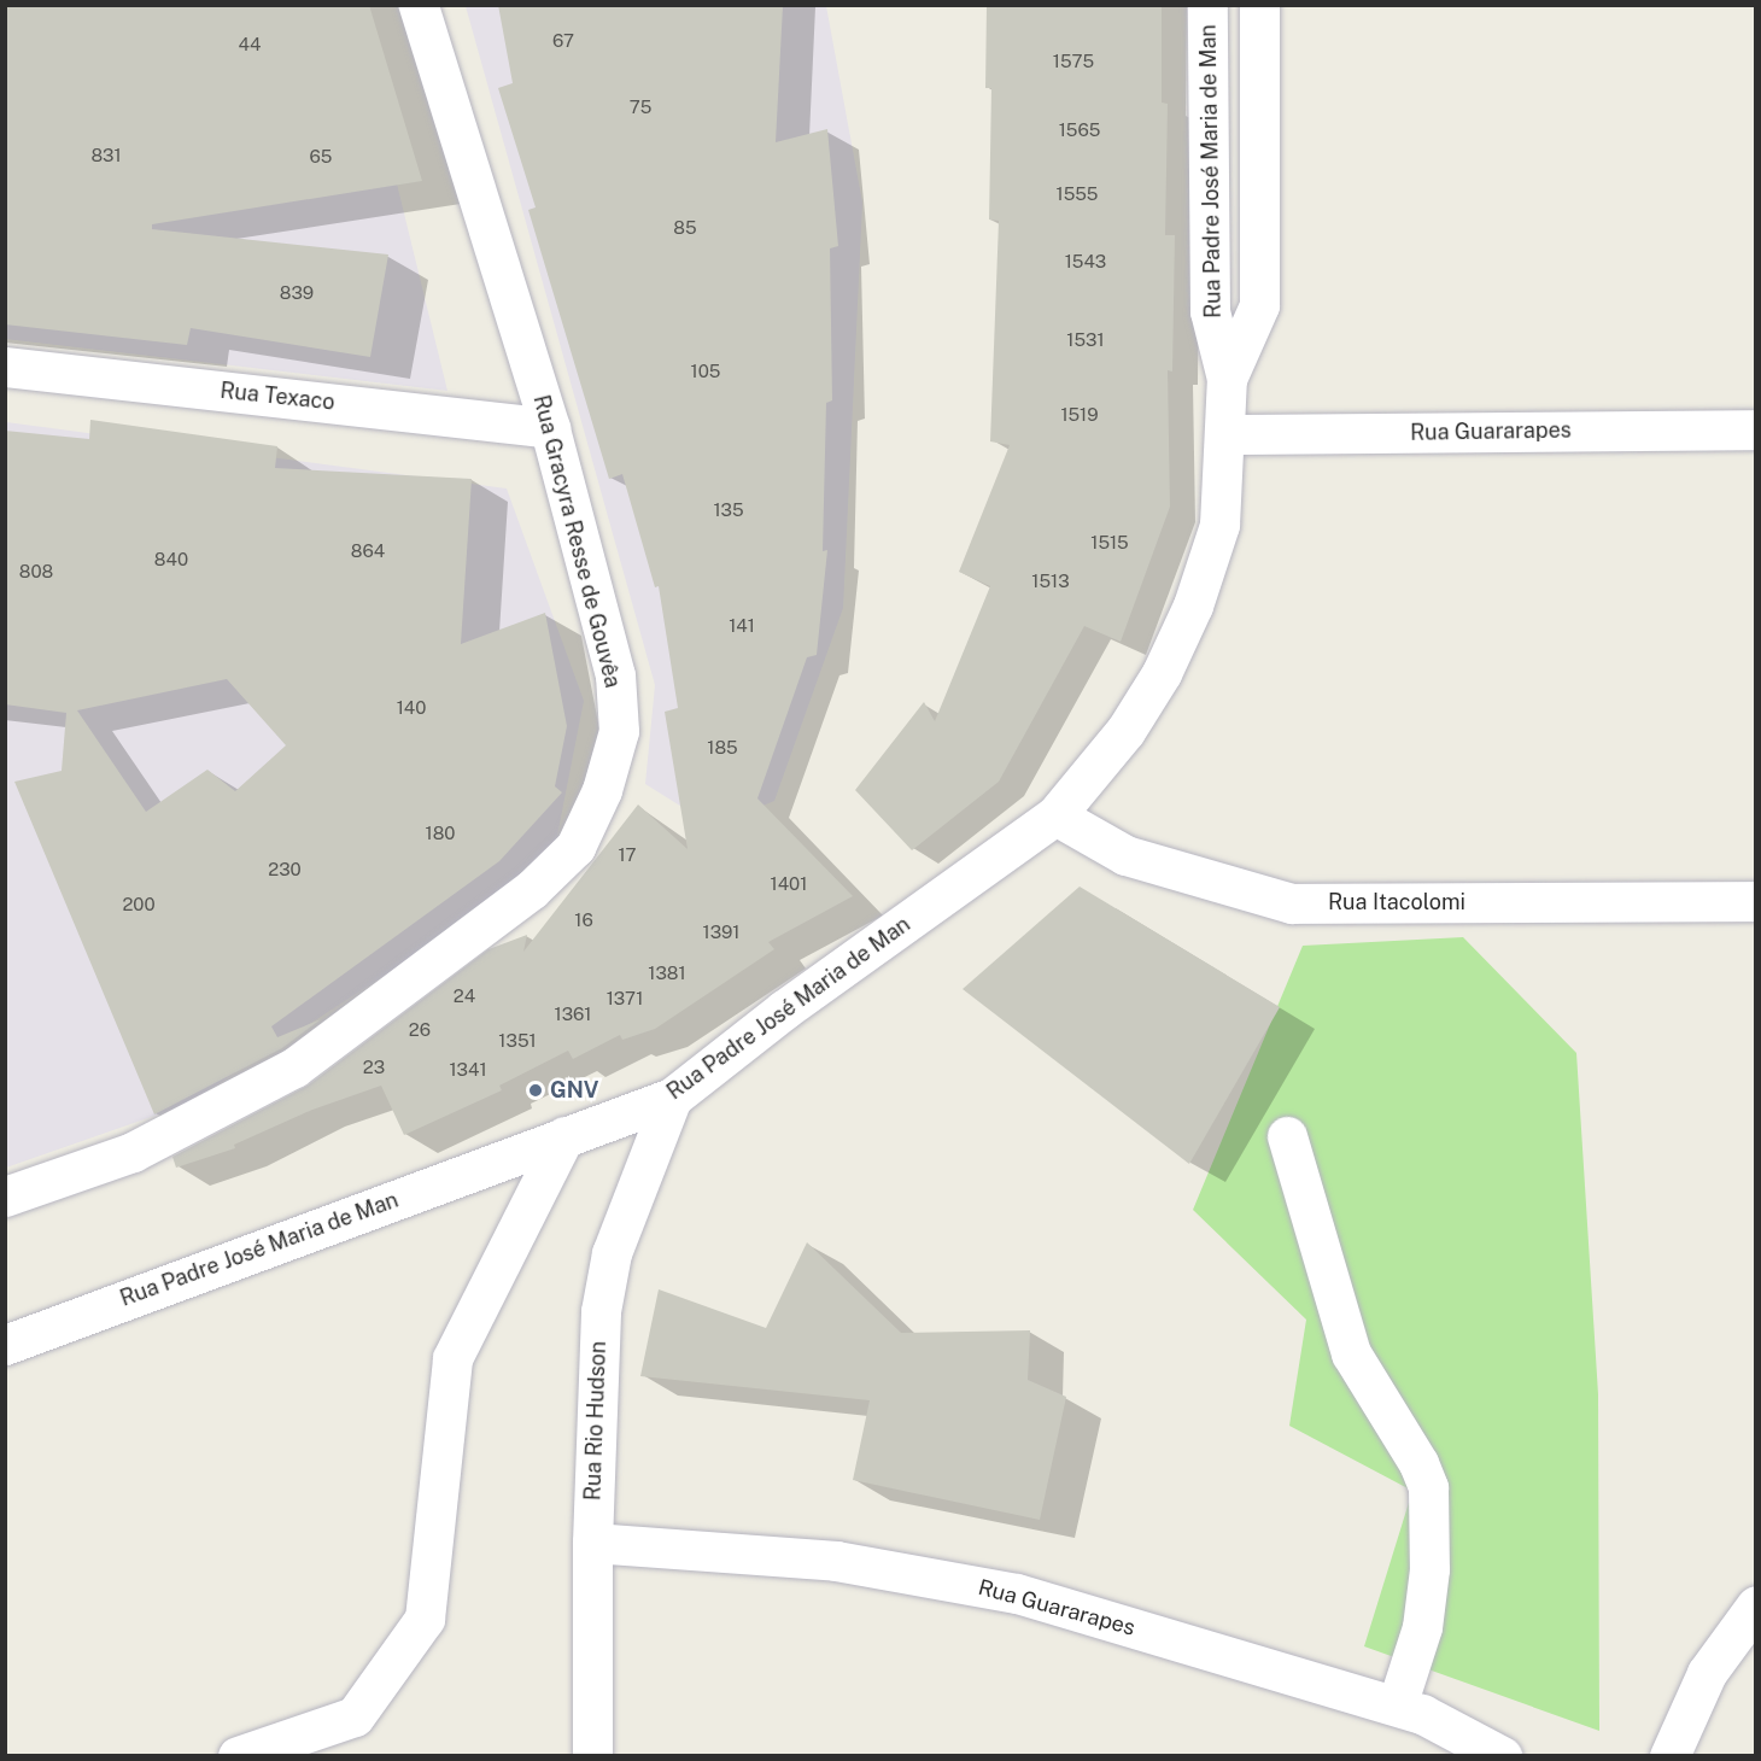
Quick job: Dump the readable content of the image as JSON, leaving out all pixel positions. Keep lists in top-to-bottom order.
{
  "streets": {
    "street": [
      "Rua Padre José Maria de Man",
      "Rua Texaco",
      "Rua Guararapes",
      "Rua Gracyra Resse de Gouvêa",
      "Rua Itacolomi",
      "Rua Rio Hudson"
    ]
  },
  "crossings": [
    ["Rua Padre José Maria de Man", "Rua Guararapes"],
    ["Rua Padre José Maria de Man", "Rua Itacolomi"],
    ["Rua Padre José Maria de Man", "Rua Rio Hudson"],
    ["Rua Texaco", "Rua Gracyra Resse de Gouvêa"],
    ["Rua Guararapes", "Rua Rio Hudson"]
  ],
  "places": ["GNV"],
  "house_numbers": [
    "67",
    "44",
    "1575",
    "75",
    "1565",
    "831",
    "65",
    "1555",
    "85",
    "1543",
    "839",
    "1531",
    "105",
    "1519",
    "135",
    "1515",
    "864",
    "840",
    "808",
    "1513",
    "141",
    "140",
    "185",
    "180",
    "17",
    "230",
    "1401",
    "200",
    "16",
    "1391",
    "1381",
    "24",
    "1371",
    "1361",
    "26",
    "1351",
    "23",
    "1341"
  ]
}
